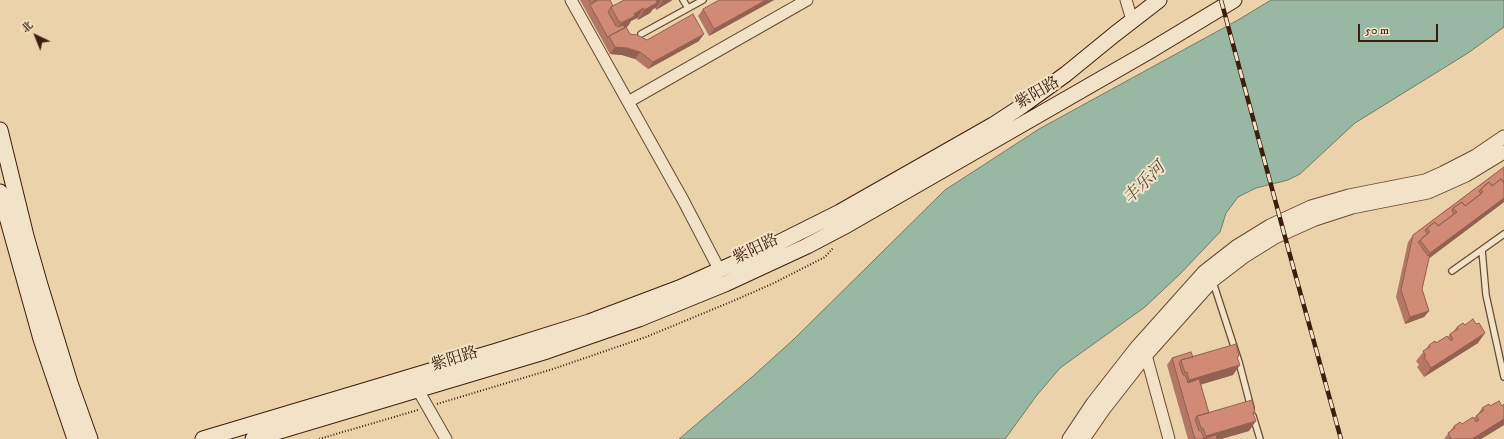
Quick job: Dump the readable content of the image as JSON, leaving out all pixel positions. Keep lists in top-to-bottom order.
{
  "streets": {
    "main road": ["紫阳路"]
  },
  "water": ["丰乐河"],
  "scale_bar": "50 m",
  "north": "top left"
}
